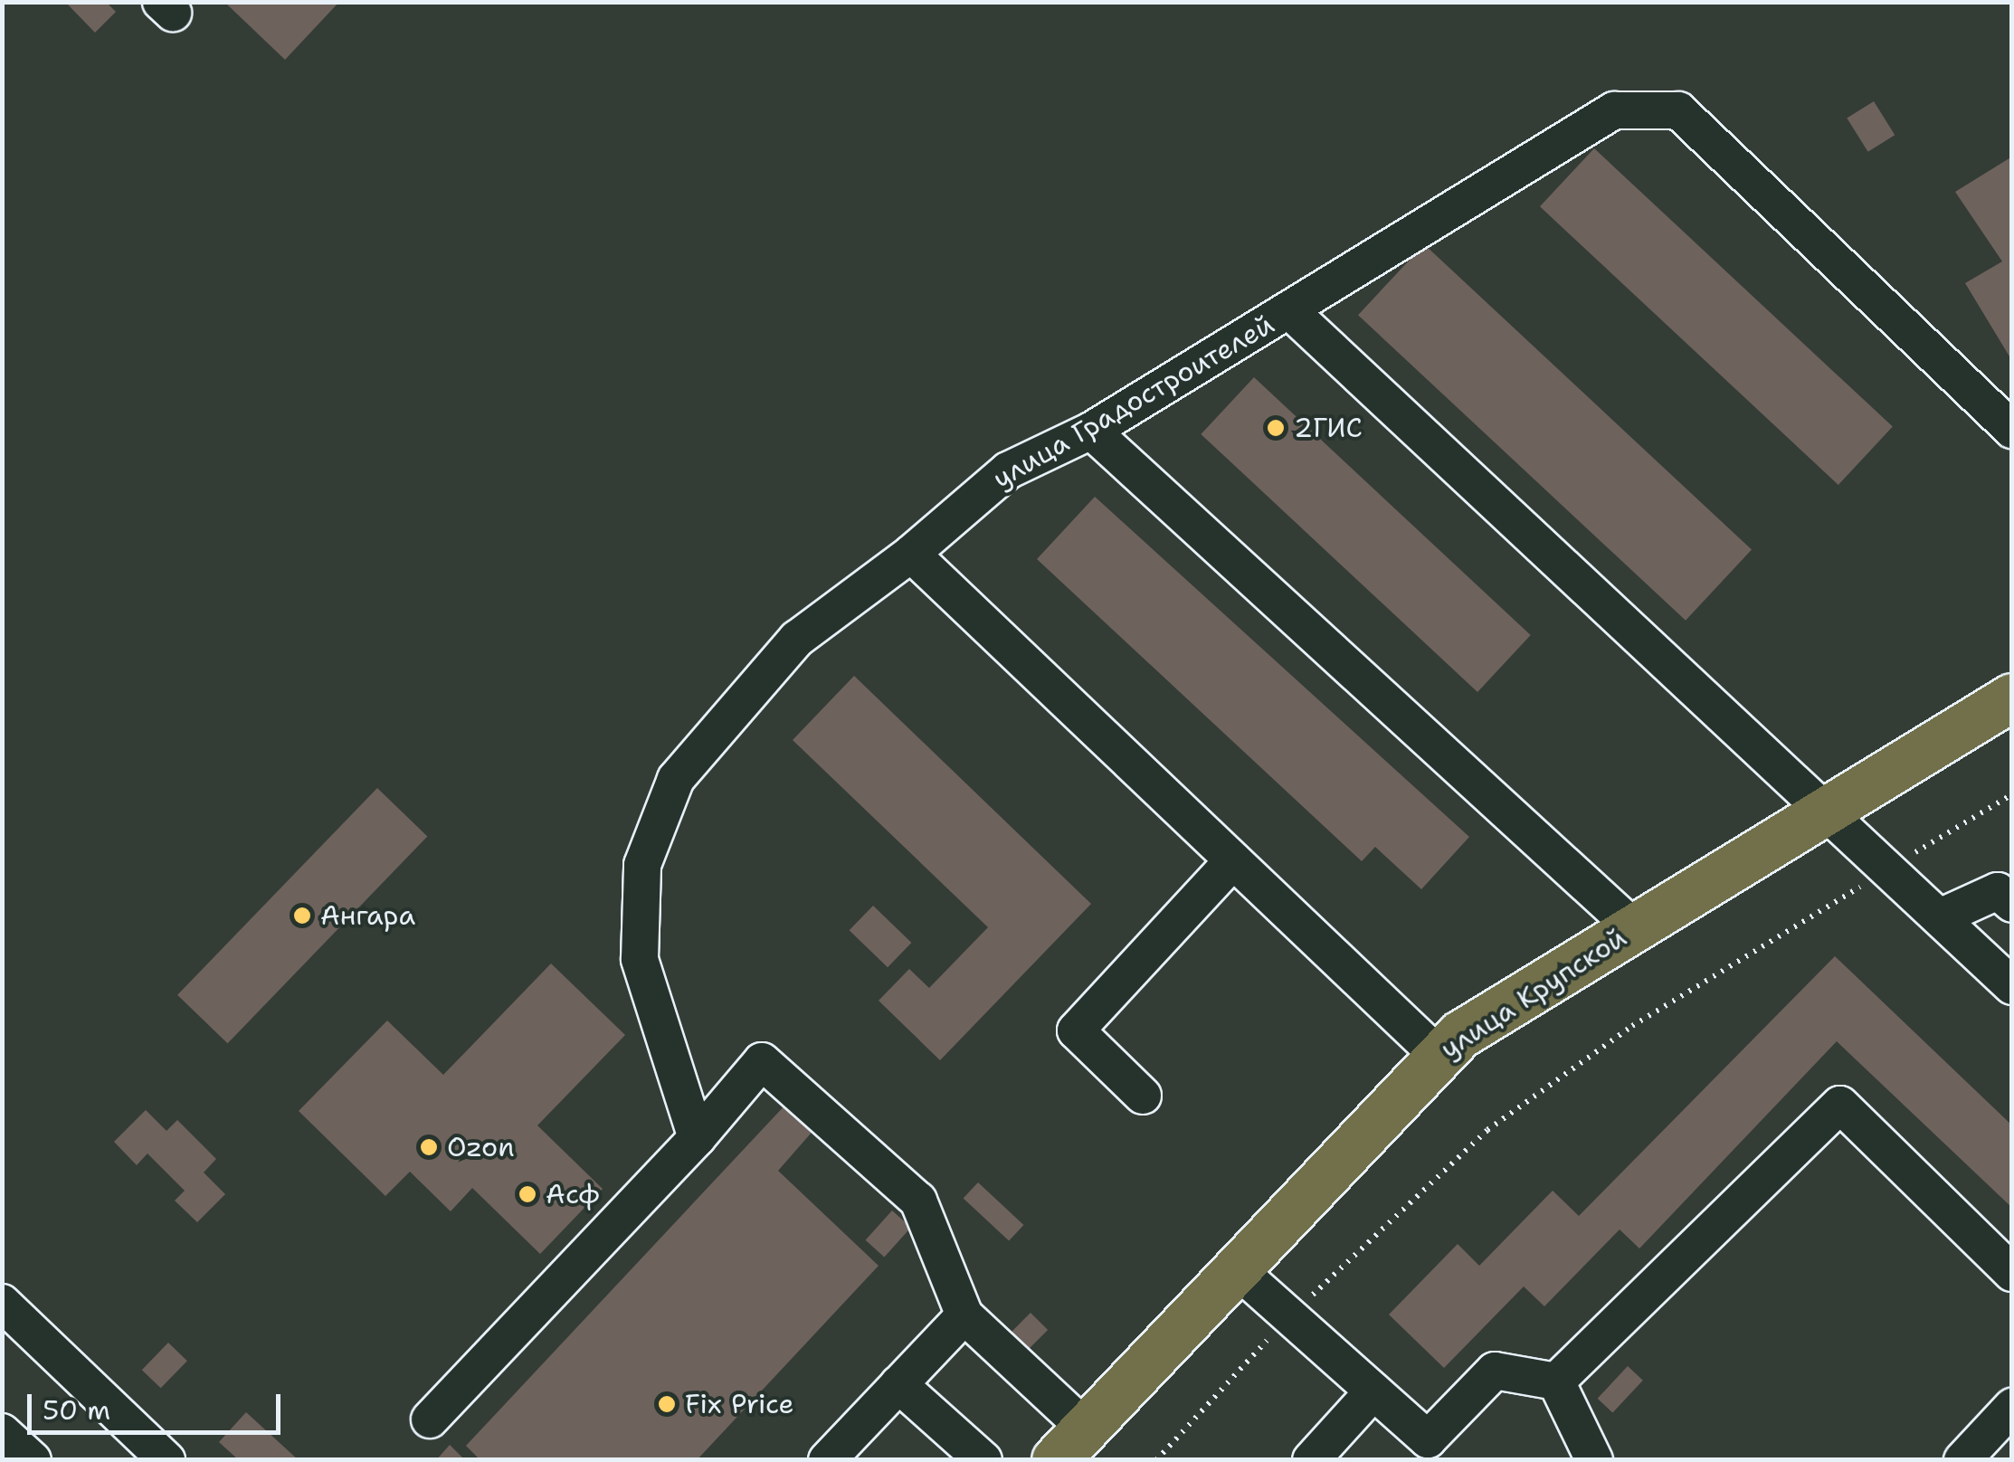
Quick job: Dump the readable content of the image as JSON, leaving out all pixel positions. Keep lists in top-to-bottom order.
{
  "streets": {
    "main road": ["улица Крупской"],
    "street": ["улица Градостроителей"]
  },
  "places": [
    "2ГИС",
    "Ангара",
    "Ozon",
    "Асф",
    "Fix Price"
  ],
  "scale_bar": "50 m"
}
